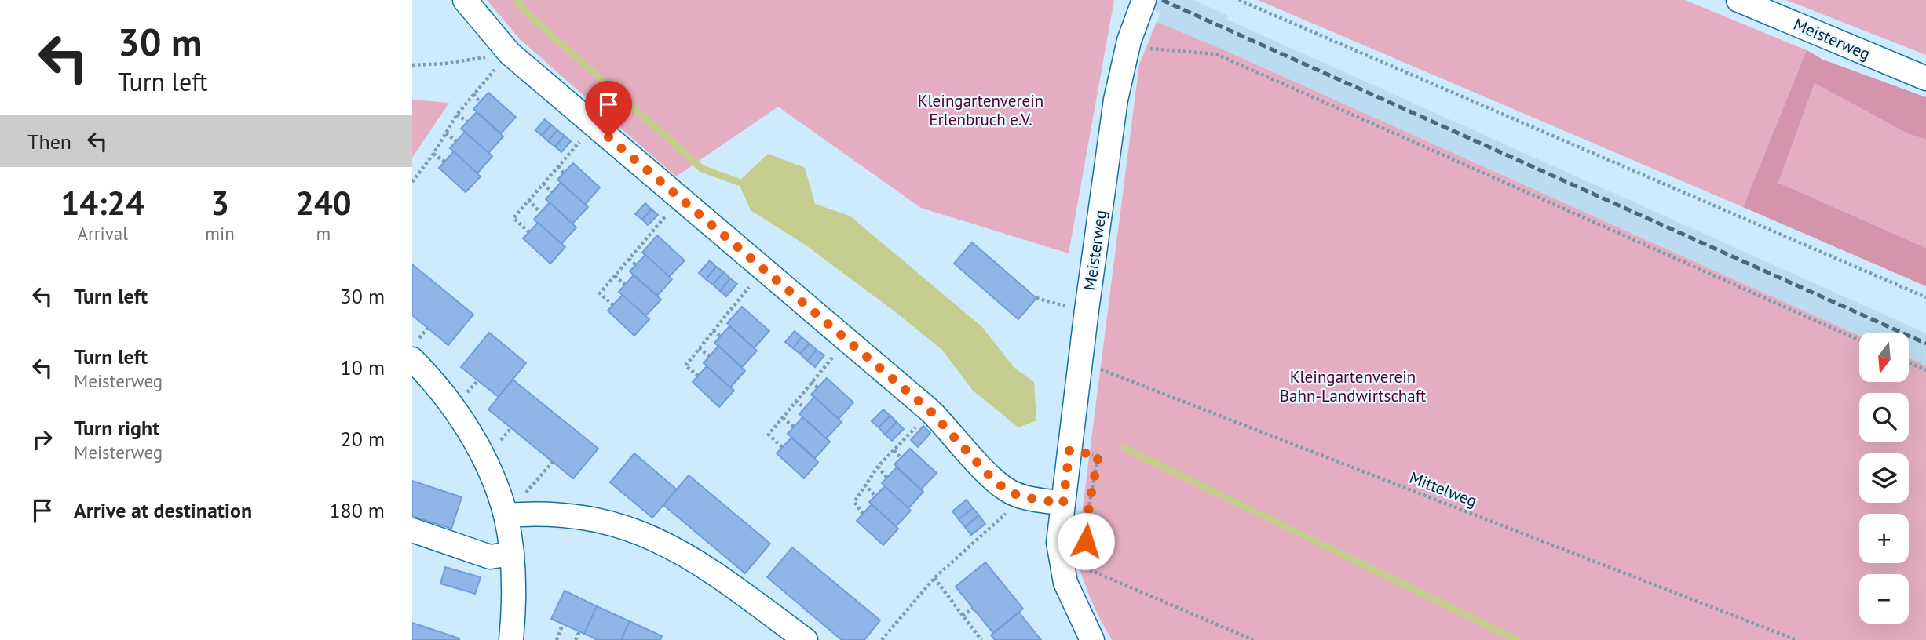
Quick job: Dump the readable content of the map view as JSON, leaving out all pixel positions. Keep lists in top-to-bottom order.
{
  "streets": {
    "street": ["Meisterweg"],
    "path": ["Mittelweg"]
  },
  "crossings": [
    ["Meisterweg", "Mittelweg"]
  ],
  "parks": ["Kleingartenverein Erlenbruch e.V.", "Kleingartenverein Bahn-Landwirtschaft"],
  "north": "bottom",
  "page": {
    "turn": ["30 m", "Turn left"],
    "then": "Then",
    "eta": [
      "14:24",
      "Arrival",
      "3",
      "min",
      "240",
      "m"
    ],
    "list": [
      {
        "name": "Turn left",
        "value": "30 m"
      },
      {
        "name": "Turn left",
        "note": "Meisterweg",
        "value": "10 m"
      },
      {
        "name": "Turn right",
        "note": "Meisterweg",
        "value": "20 m"
      },
      {
        "name": "Arrive at destination",
        "value": "180 m"
      }
    ],
    "map_buttons": ["+", "−"]
  }
}
